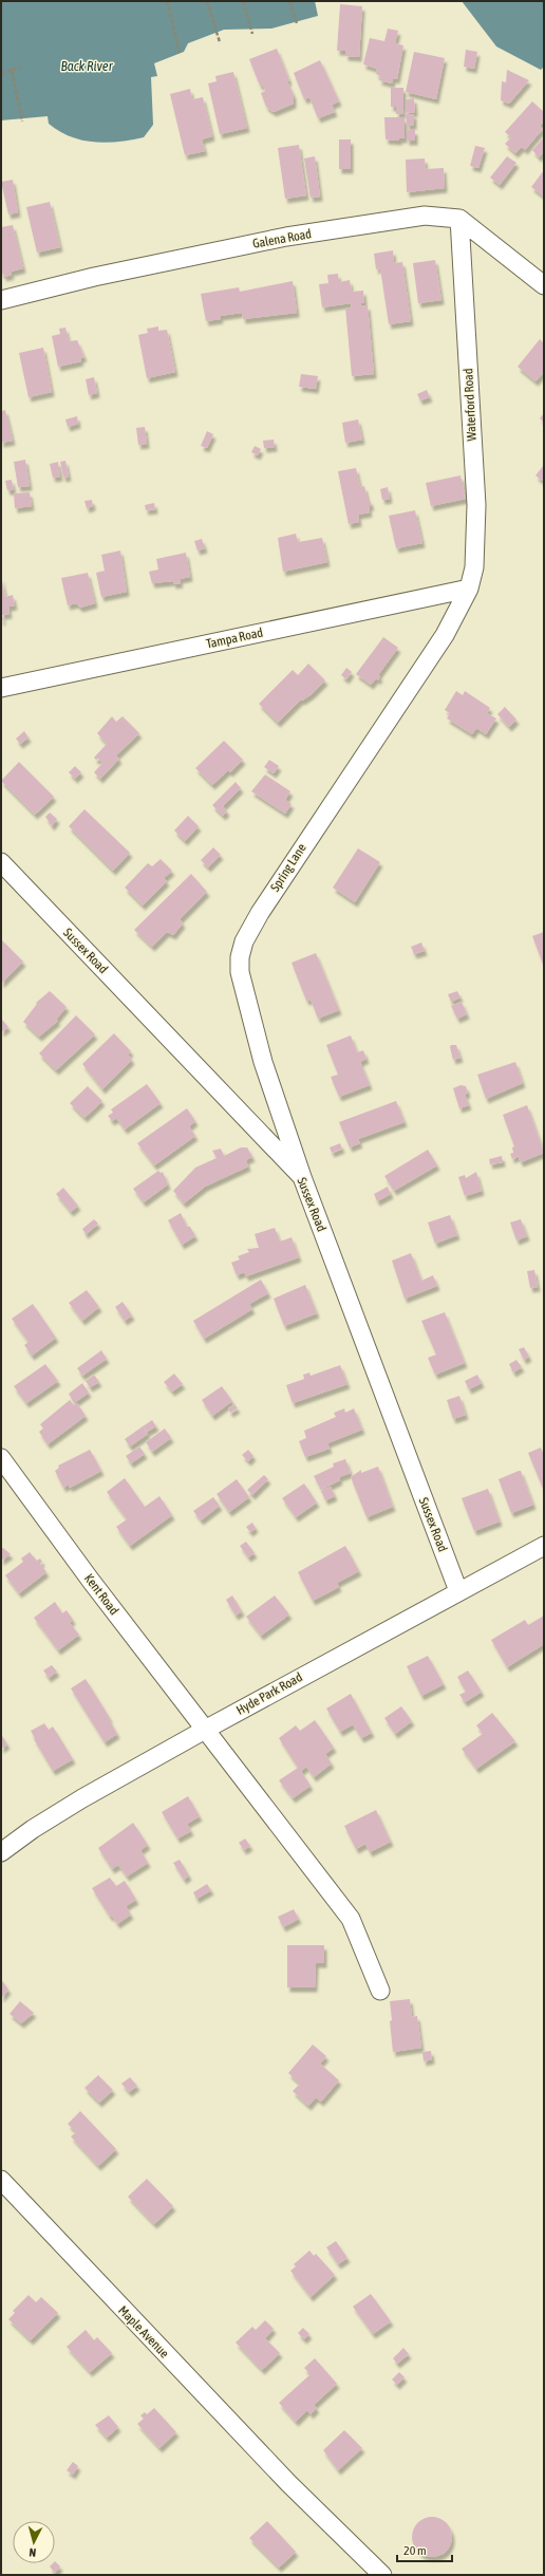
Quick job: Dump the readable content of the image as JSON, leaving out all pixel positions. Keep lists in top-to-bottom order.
{
  "streets": {
    "street": [
      "Galena Road",
      "Waterford Road",
      "Tampa Road",
      "Spring Lane",
      "Sussex Road",
      "Kent Road",
      "Hyde Park Road",
      "Maple Avenue"
    ]
  },
  "crossings": [
    ["Galena Road", "Waterford Road"],
    ["Waterford Road", "Tampa Road"],
    ["Waterford Road", "Spring Lane"],
    ["Tampa Road", "Spring Lane"],
    ["Spring Lane", "Sussex Road"],
    ["Sussex Road", "Hyde Park Road"],
    ["Kent Road", "Hyde Park Road"]
  ],
  "water": ["Back River"],
  "scale_bar": "20 m",
  "north": "bottom"
}
